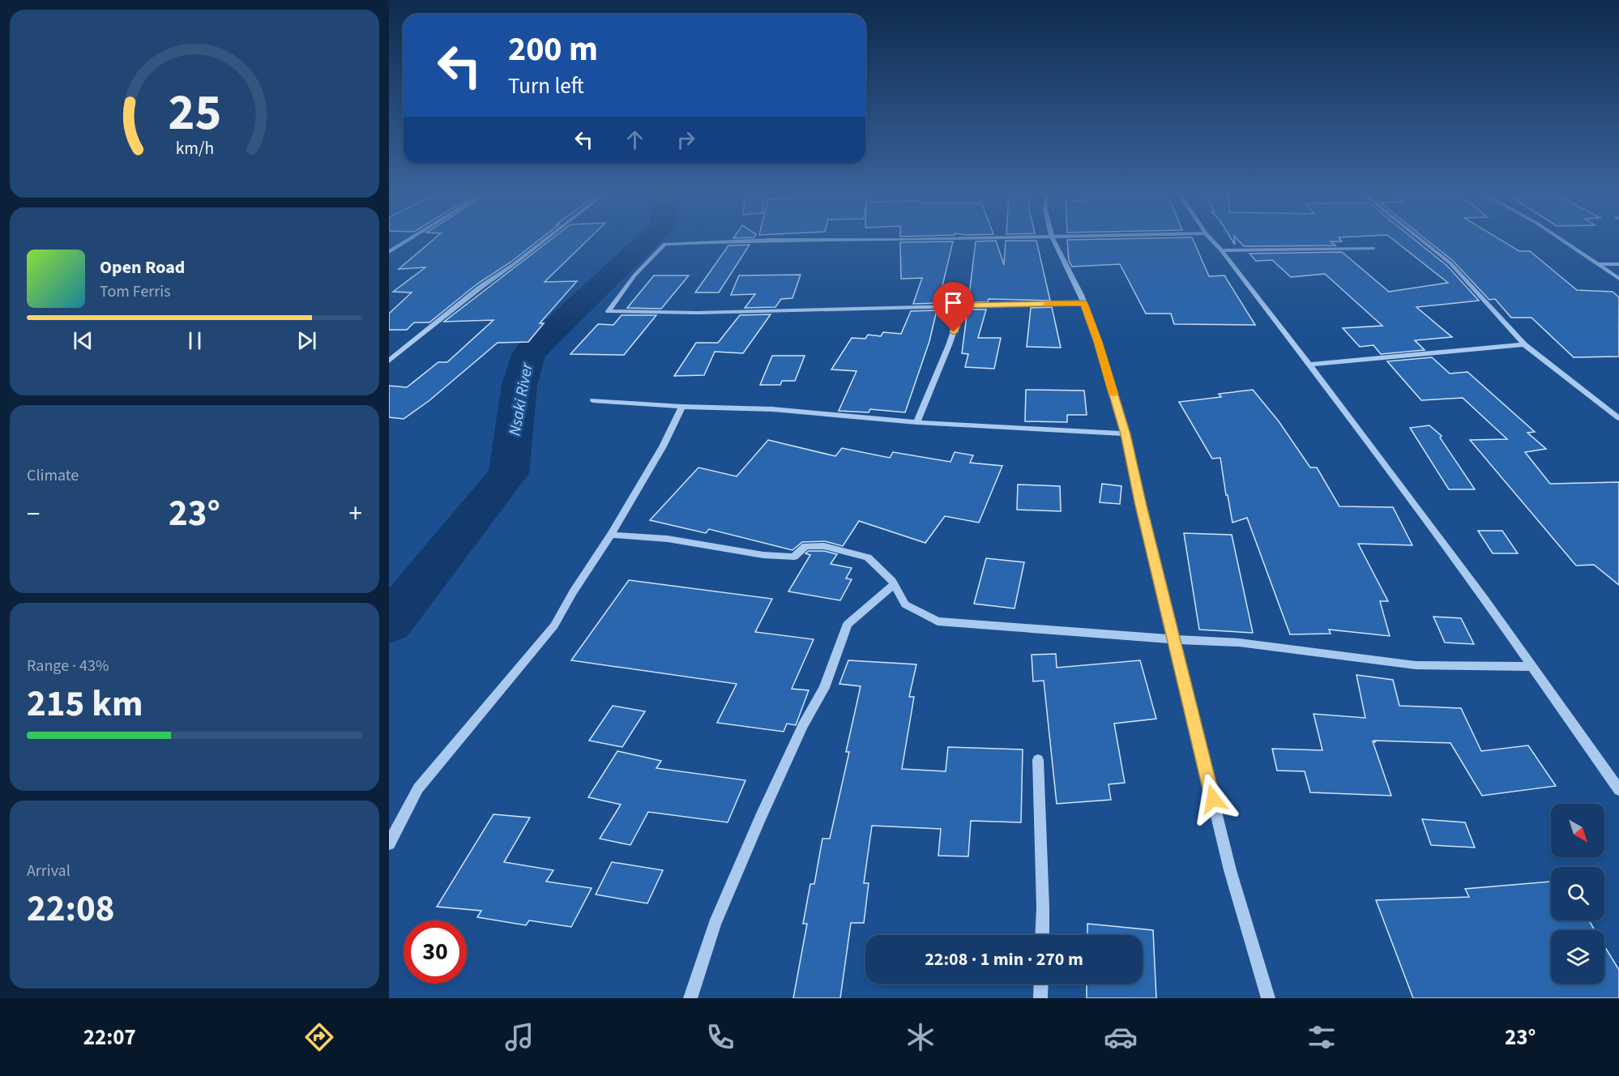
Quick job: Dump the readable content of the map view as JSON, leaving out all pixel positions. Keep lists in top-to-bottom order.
{
  "water": ["Nsaki River"],
  "north": "bottom right",
  "page": {
    "turn": ["200 m", "Turn left"],
    "song": ["Open Road", "Tom Ferris"],
    "tile": [
      "Climate",
      ["Range · 43%", "215 km"],
      ["Arrival", "22:08"]
    ],
    "heat": ["−", "23°", "+"],
    "limit": "30",
    "trip": "22:08 · 1 min · 270 m",
    "tabs": ["22:07", "23°"],
    "gauge": ["25", "km/h"]
  }
}
